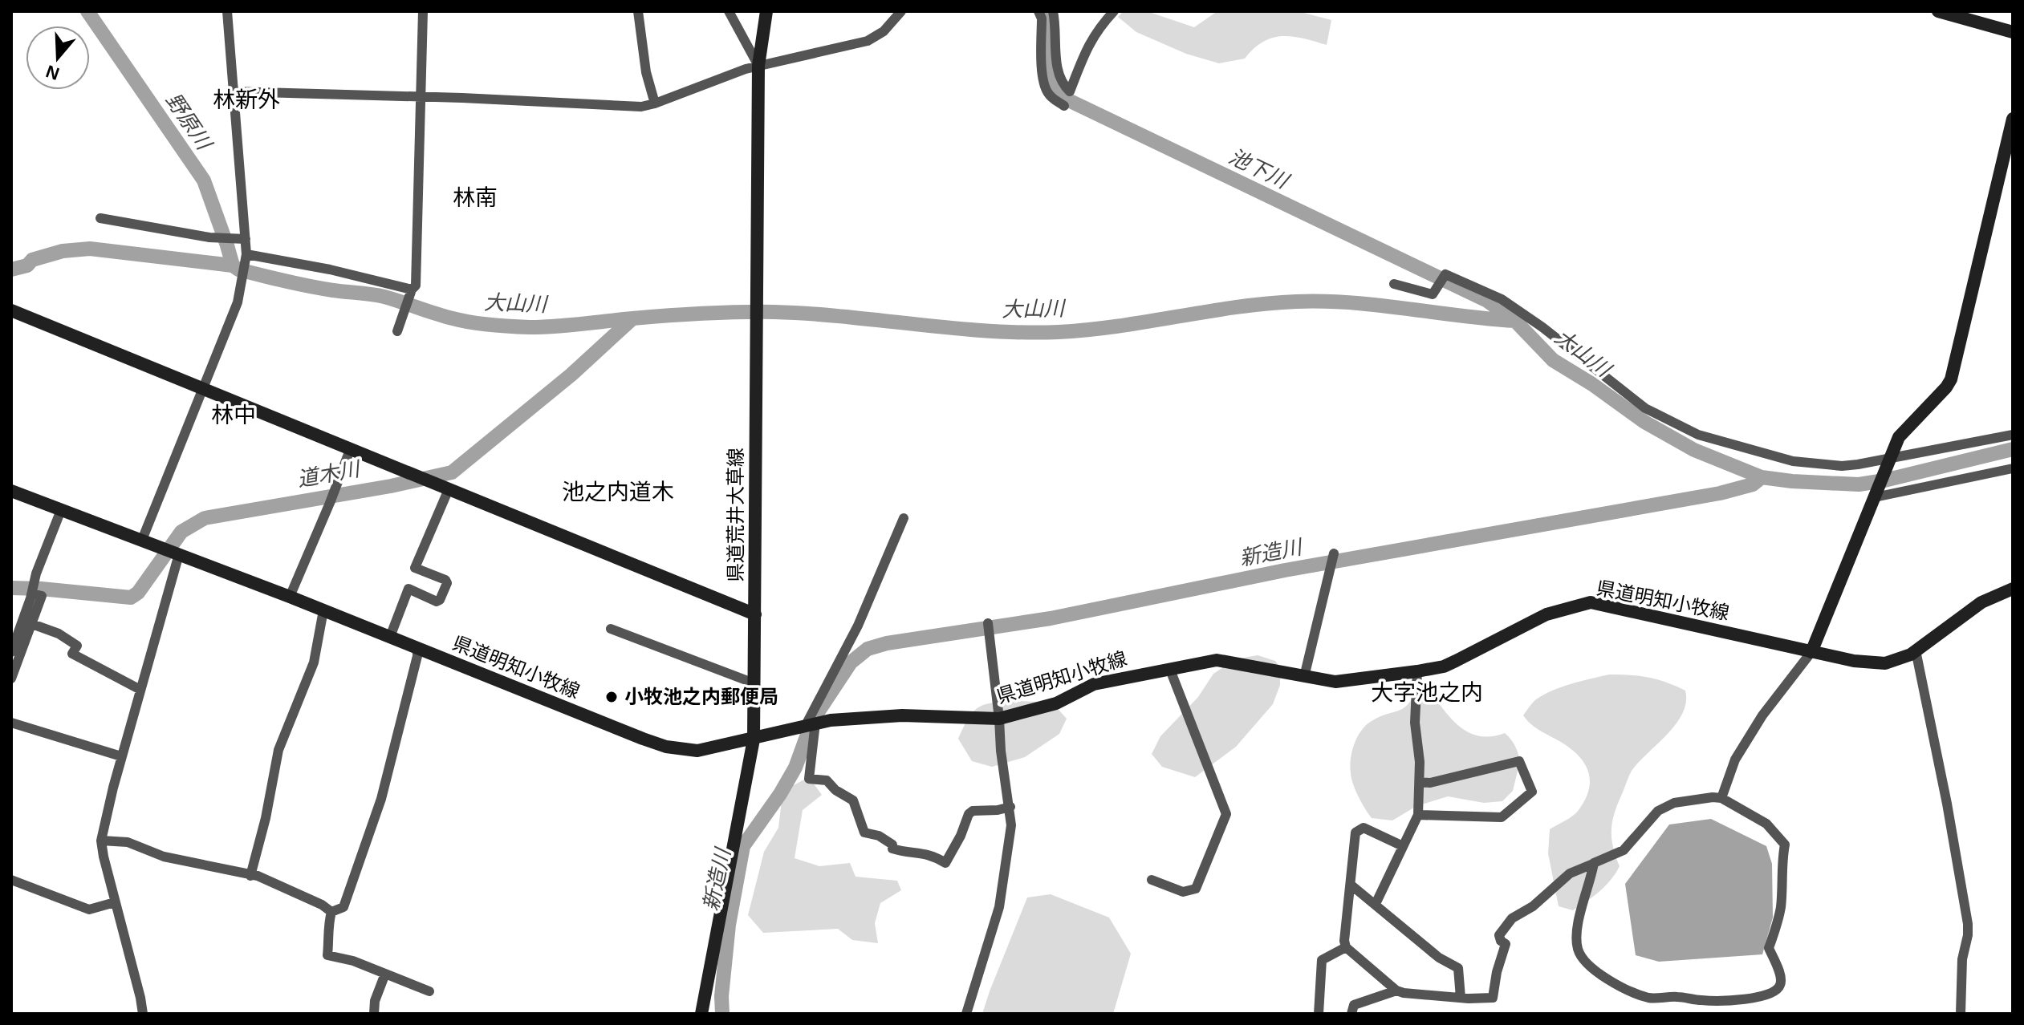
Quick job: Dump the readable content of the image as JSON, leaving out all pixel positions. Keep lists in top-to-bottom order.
{
  "streets": {
    "main road": ["県道荒井大草線", "県道明知小牧線"]
  },
  "crossings": [
    ["県道荒井大草線", "県道明知小牧線"]
  ],
  "districts": [
    "林新外",
    "林南",
    "林中",
    "池之内道木",
    "大字池之内"
  ],
  "water": [
    "野原川",
    "池下川",
    "大山川",
    "道木川",
    "新造川"
  ],
  "places": ["小牧池之内郵便局"],
  "north": "bottom"
}
